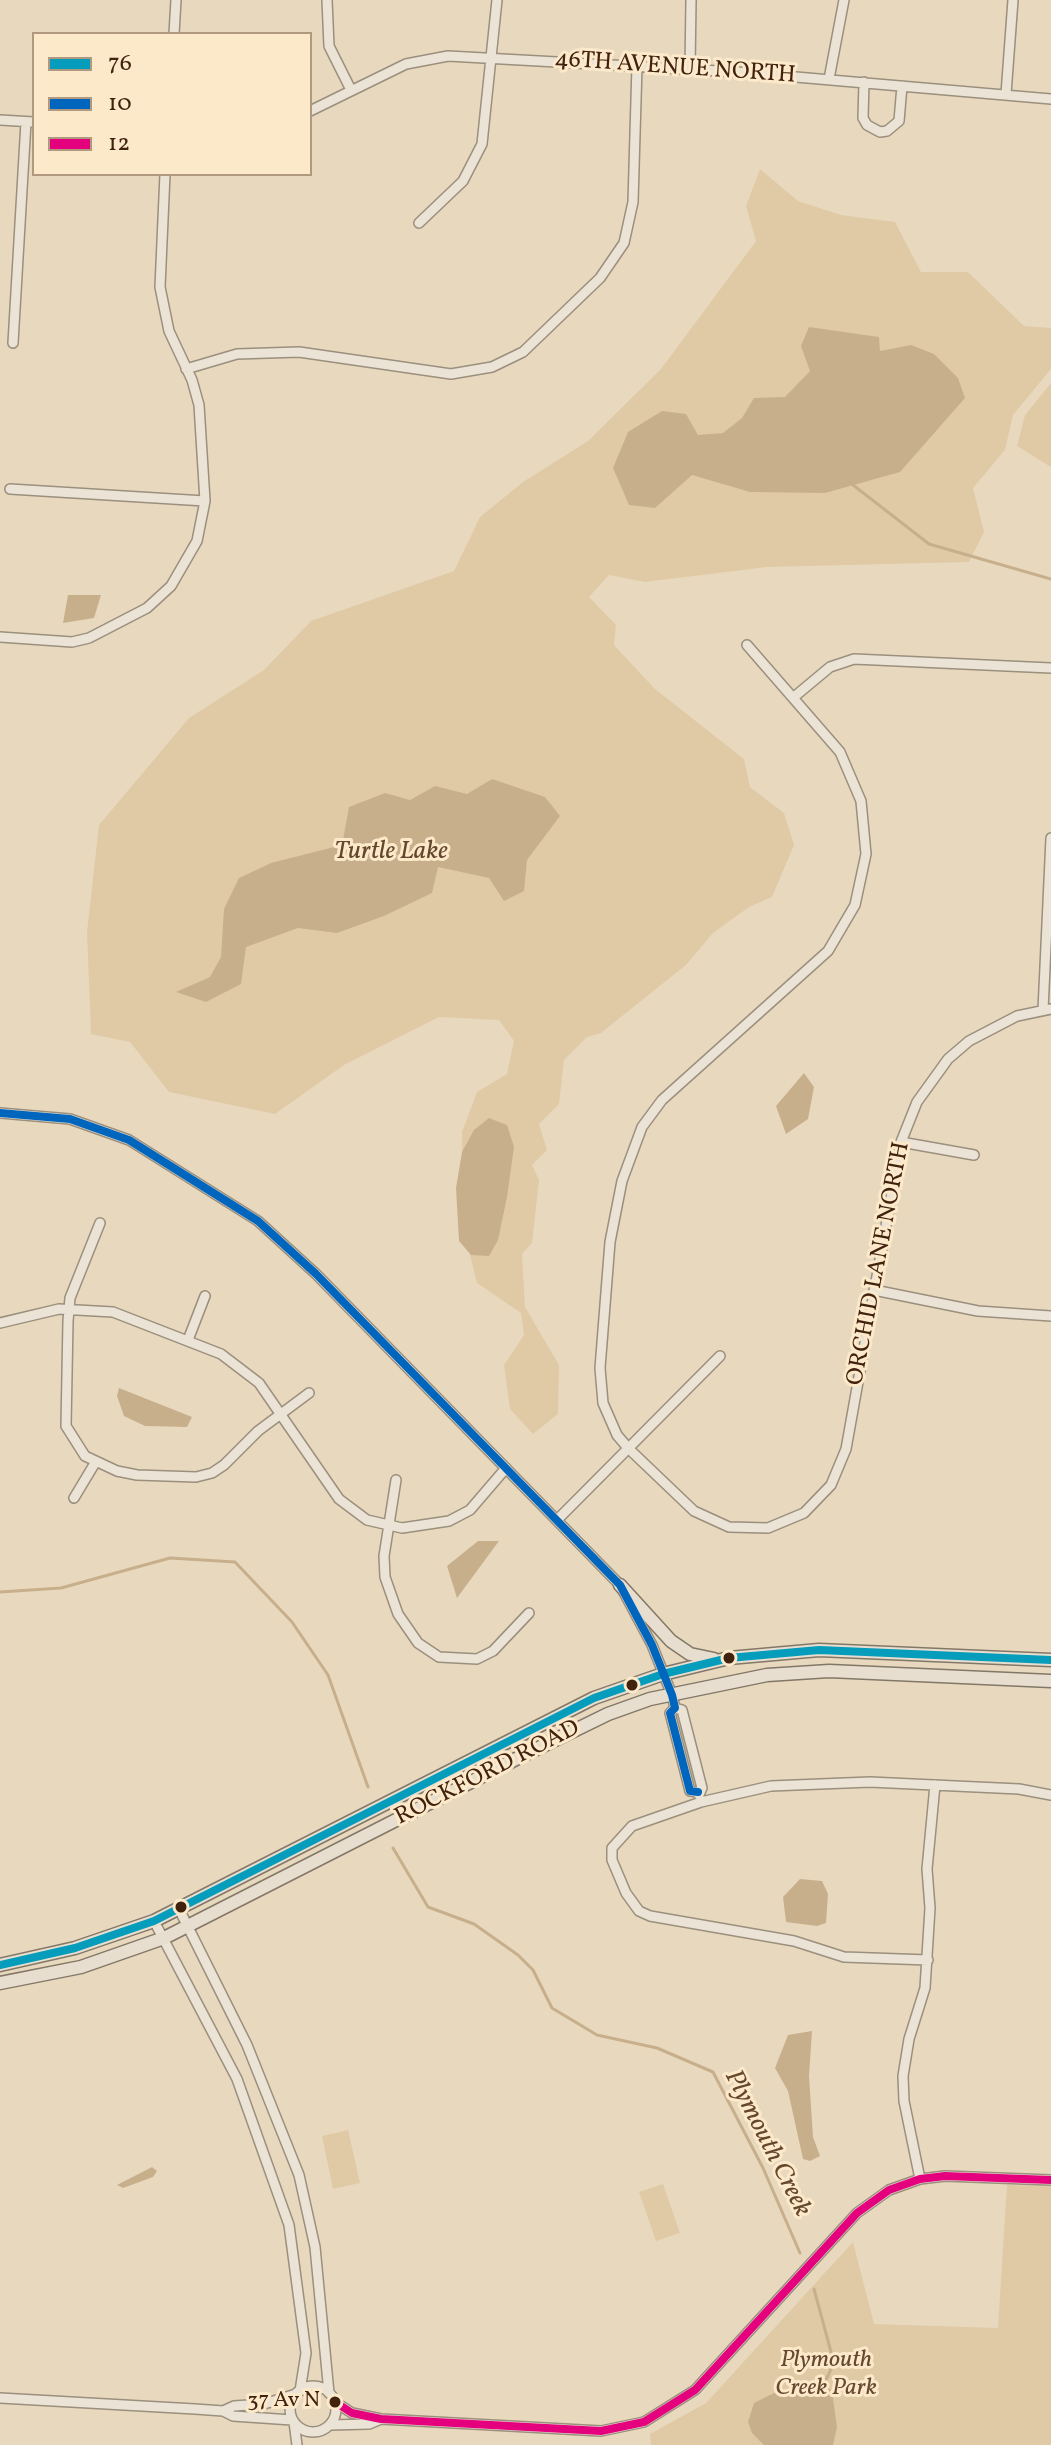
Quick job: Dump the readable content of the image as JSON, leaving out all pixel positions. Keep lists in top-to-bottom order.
{
  "streets": {
    "main road": ["ROCKFORD ROAD"],
    "street": ["46TH AVENUE NORTH", "ORCHID LANE NORTH"]
  },
  "water": ["Turtle Lake", "Plymouth Creek"],
  "parks": ["Plymouth Creek Park"],
  "places": ["37 Av N"],
  "lines": ["transit line 10", "transit line 76", "transit line 12"],
  "legend": ["76", "10", "12"]
}
